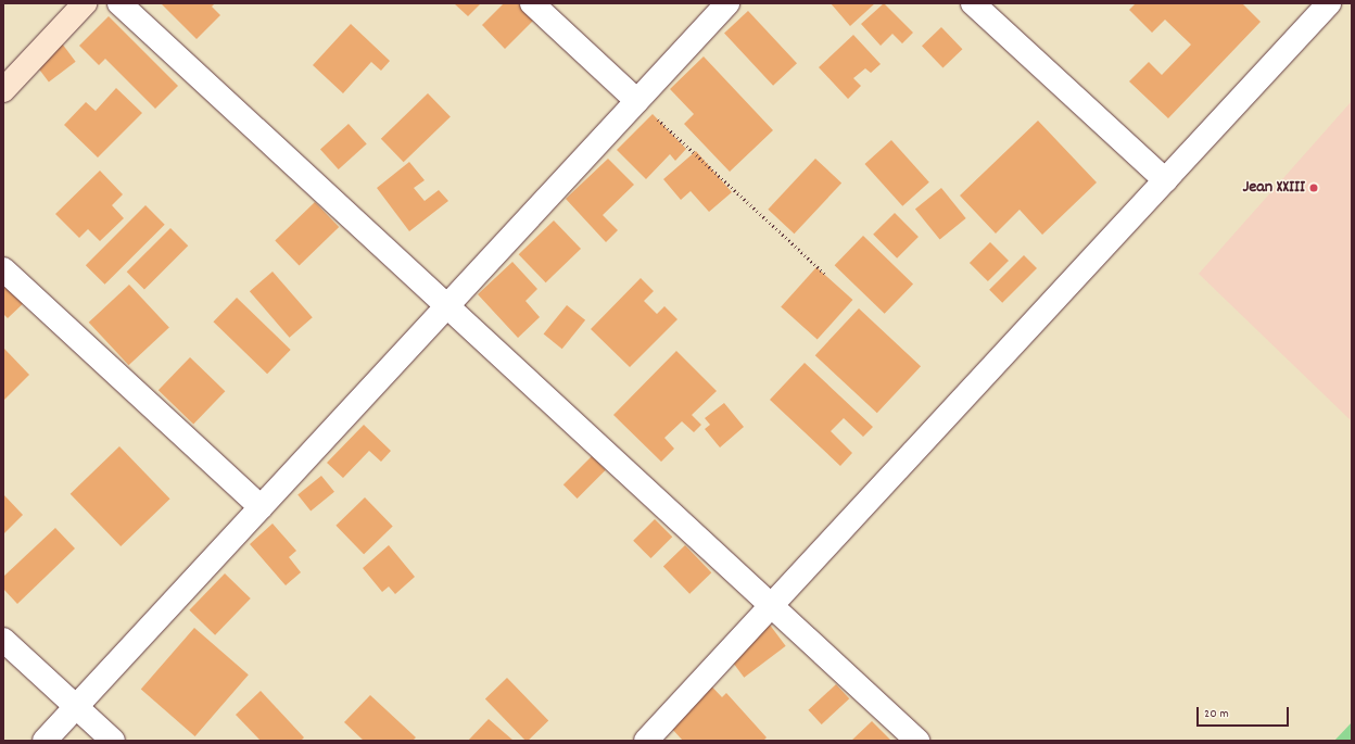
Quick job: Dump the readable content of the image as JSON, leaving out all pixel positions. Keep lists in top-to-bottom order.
{
  "places": ["Jean XXIII"],
  "scale_bar": "20 m"
}
